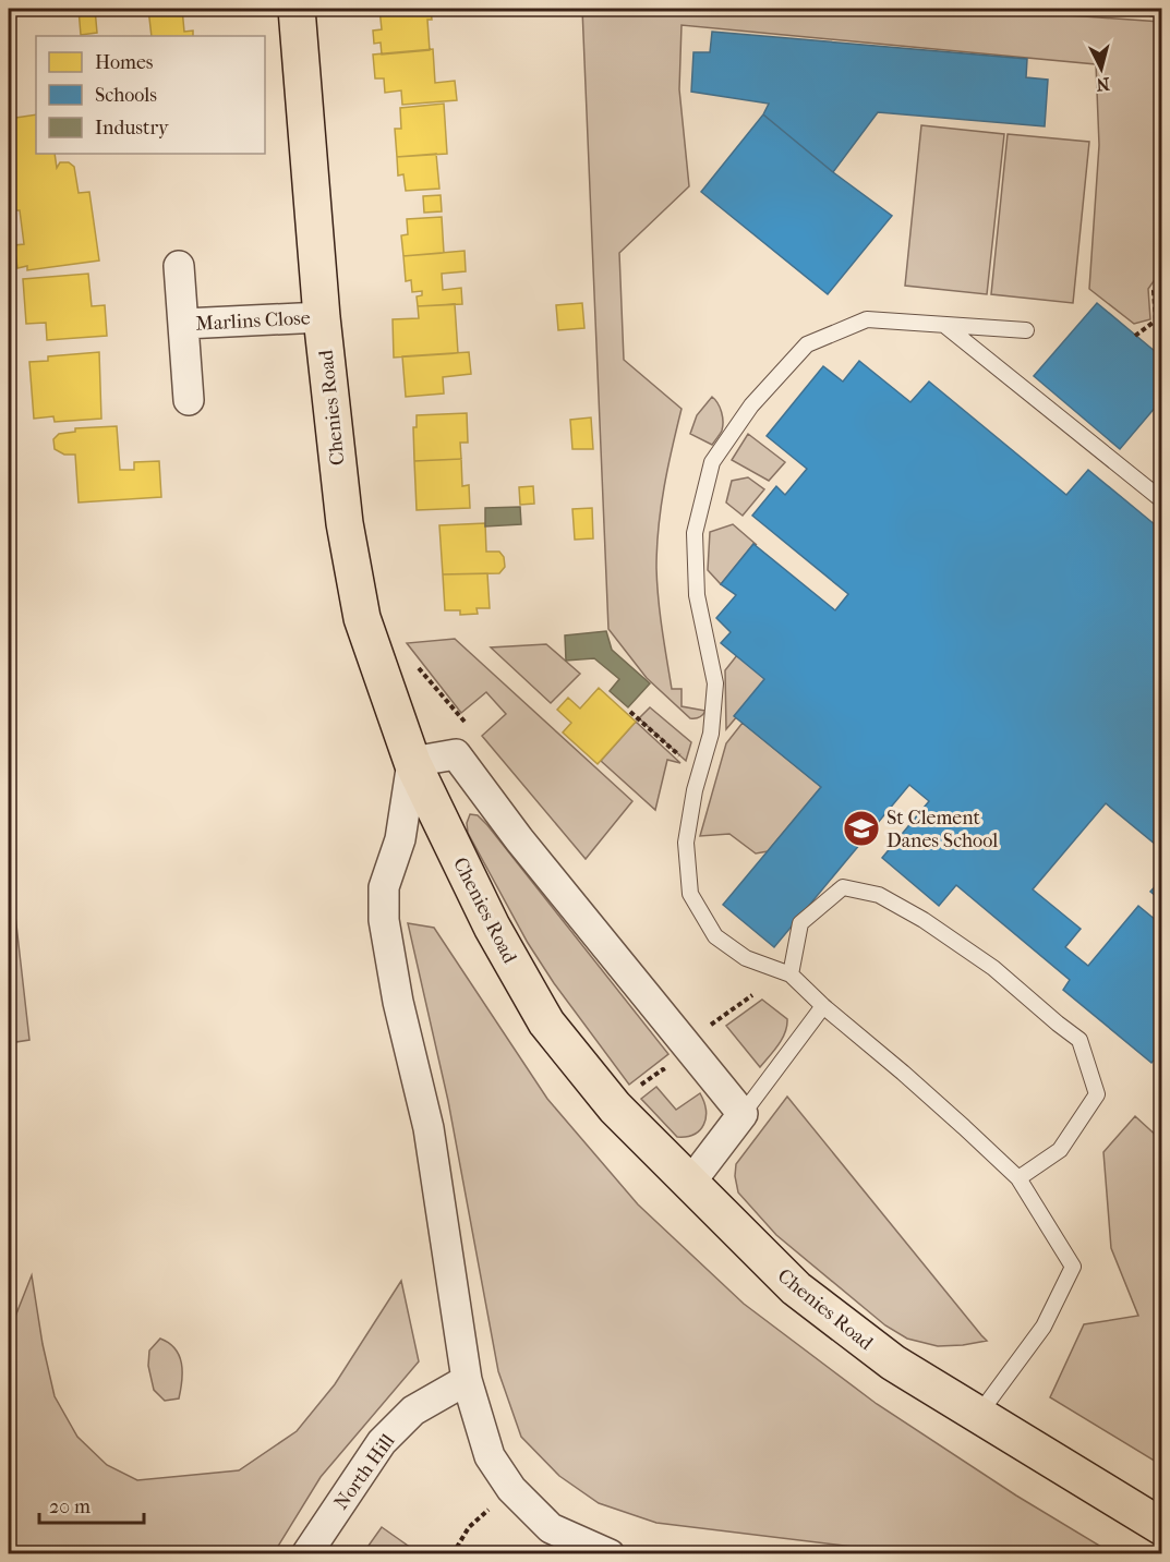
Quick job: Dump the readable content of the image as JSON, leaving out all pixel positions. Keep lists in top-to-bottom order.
{
  "streets": {
    "main road": ["Chenies Road"],
    "street": ["Marlins Close", "North Hill"]
  },
  "crossings": [
    ["Marlins Close", "Chenies Road"]
  ],
  "places": {
    "school or university": ["St Clement Danes School"]
  },
  "legend": ["Homes", "Schools", "Industry"],
  "scale_bar": "20 m",
  "north": "bottom"
}
